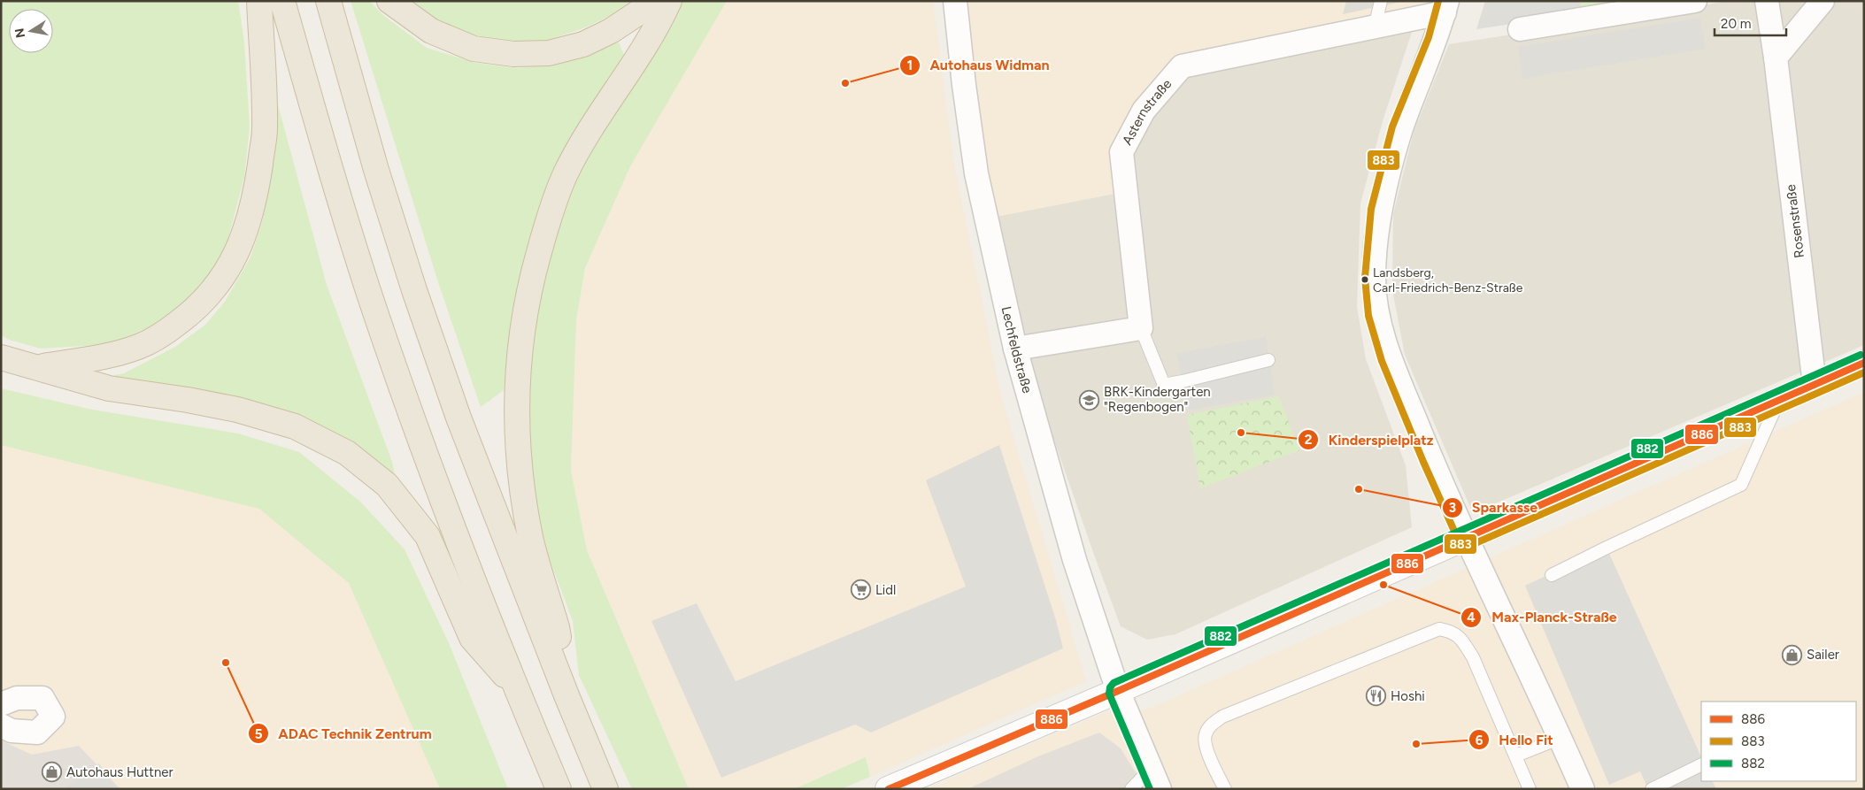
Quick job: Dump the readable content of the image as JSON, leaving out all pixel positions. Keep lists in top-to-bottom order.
{
  "streets": {
    "street": ["Asternstraße", "Rosenstraße", "Lechfeldstraße"]
  },
  "places": {
    "other": [
      "Autohaus Widman",
      "Landsberg, Carl-Friedrich-Benz-Straße",
      "Kinderspielplatz",
      "Sparkasse",
      "Max-Planck-Straße",
      "ADAC Technik Zentrum",
      "Hello Fit"
    ],
    "school or university": ["BRK-Kindergarten \"Regenbogen\""],
    "supermarket": ["Lidl"],
    "shop": ["Sailer", "Autohaus Huttner"],
    "restaurant": ["Hoshi"]
  },
  "lines": ["transit line 883", "transit line 882", "transit line 886"],
  "legend": ["886", "883", "882"],
  "scale_bar": "20 m",
  "north": "left"
}
